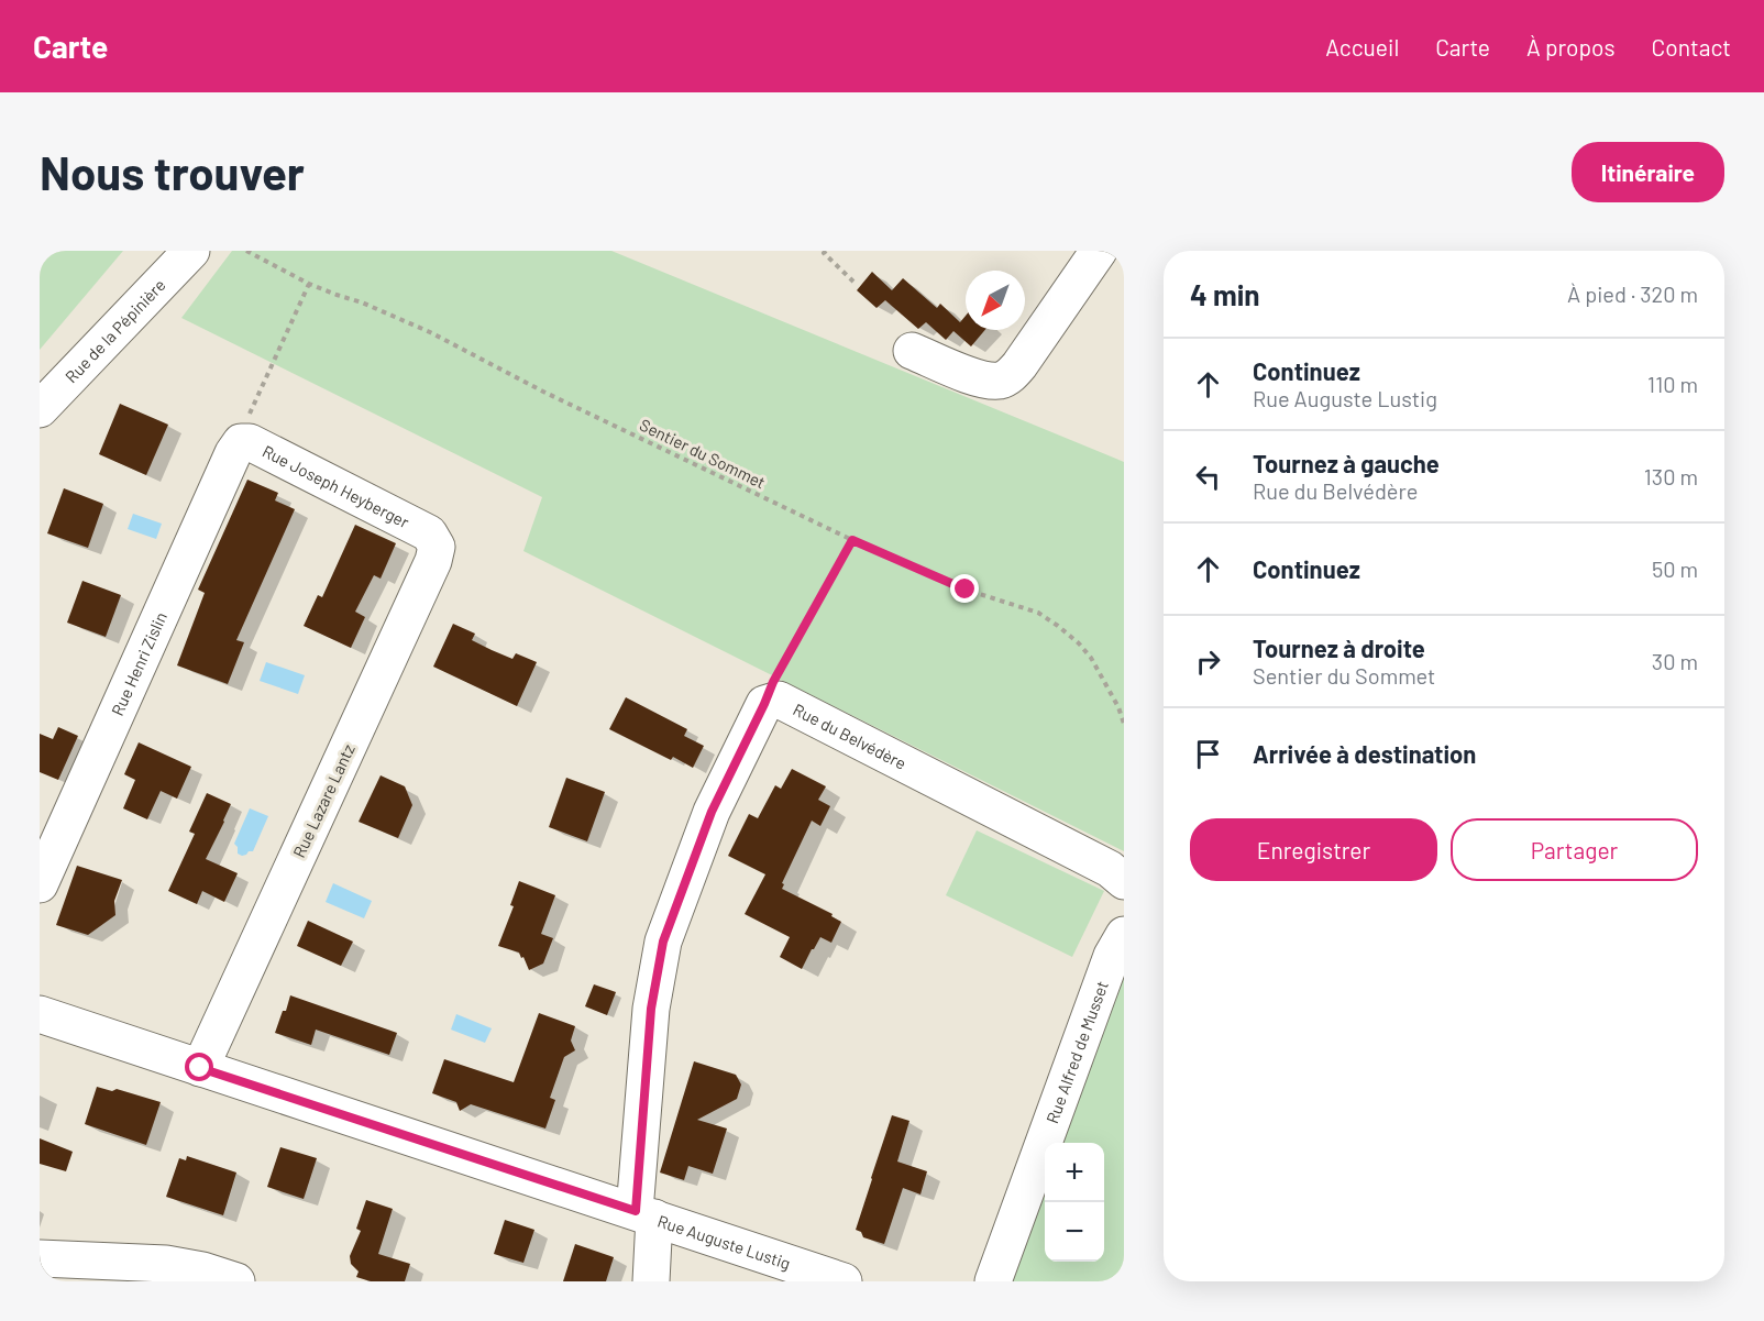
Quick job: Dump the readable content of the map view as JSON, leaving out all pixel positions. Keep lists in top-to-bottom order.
{
  "streets": {
    "street": [
      "Rue de la Pépinière",
      "Rue Joseph Heyberger",
      "Rue Henri Zislin",
      "Rue du Belvédère",
      "Rue Lazare Lantz",
      "Rue Alfred de Musset",
      "Rue Auguste Lustig"
    ],
    "path": ["Sentier du Sommet"]
  },
  "crossings": [
    ["Rue Joseph Heyberger", "Rue Henri Zislin"],
    ["Rue Joseph Heyberger", "Rue Lazare Lantz"],
    ["Rue Lazare Lantz", "Rue Auguste Lustig"]
  ],
  "north": "bottom left",
  "page": {
    "header": "Carte",
    "nav": [
      "Accueil",
      "Carte",
      "À propos",
      "Contact"
    ],
    "buttons": [
      "Itinéraire",
      ["Enregistrer", "Partager"]
    ],
    "title": "Nous trouver",
    "heading": ["4 min", "À pied · 320 m"],
    "list": [
      ["Continuez", "Rue Auguste Lustig", "110 m"],
      ["Tournez à gauche", "Rue du Belvédère", "130 m"],
      ["Continuez", "50 m"],
      ["Tournez à droite", "Sentier du Sommet", "30 m"],
      "Arrivée à destination"
    ],
    "map_buttons": ["+", "−"]
  }
}
